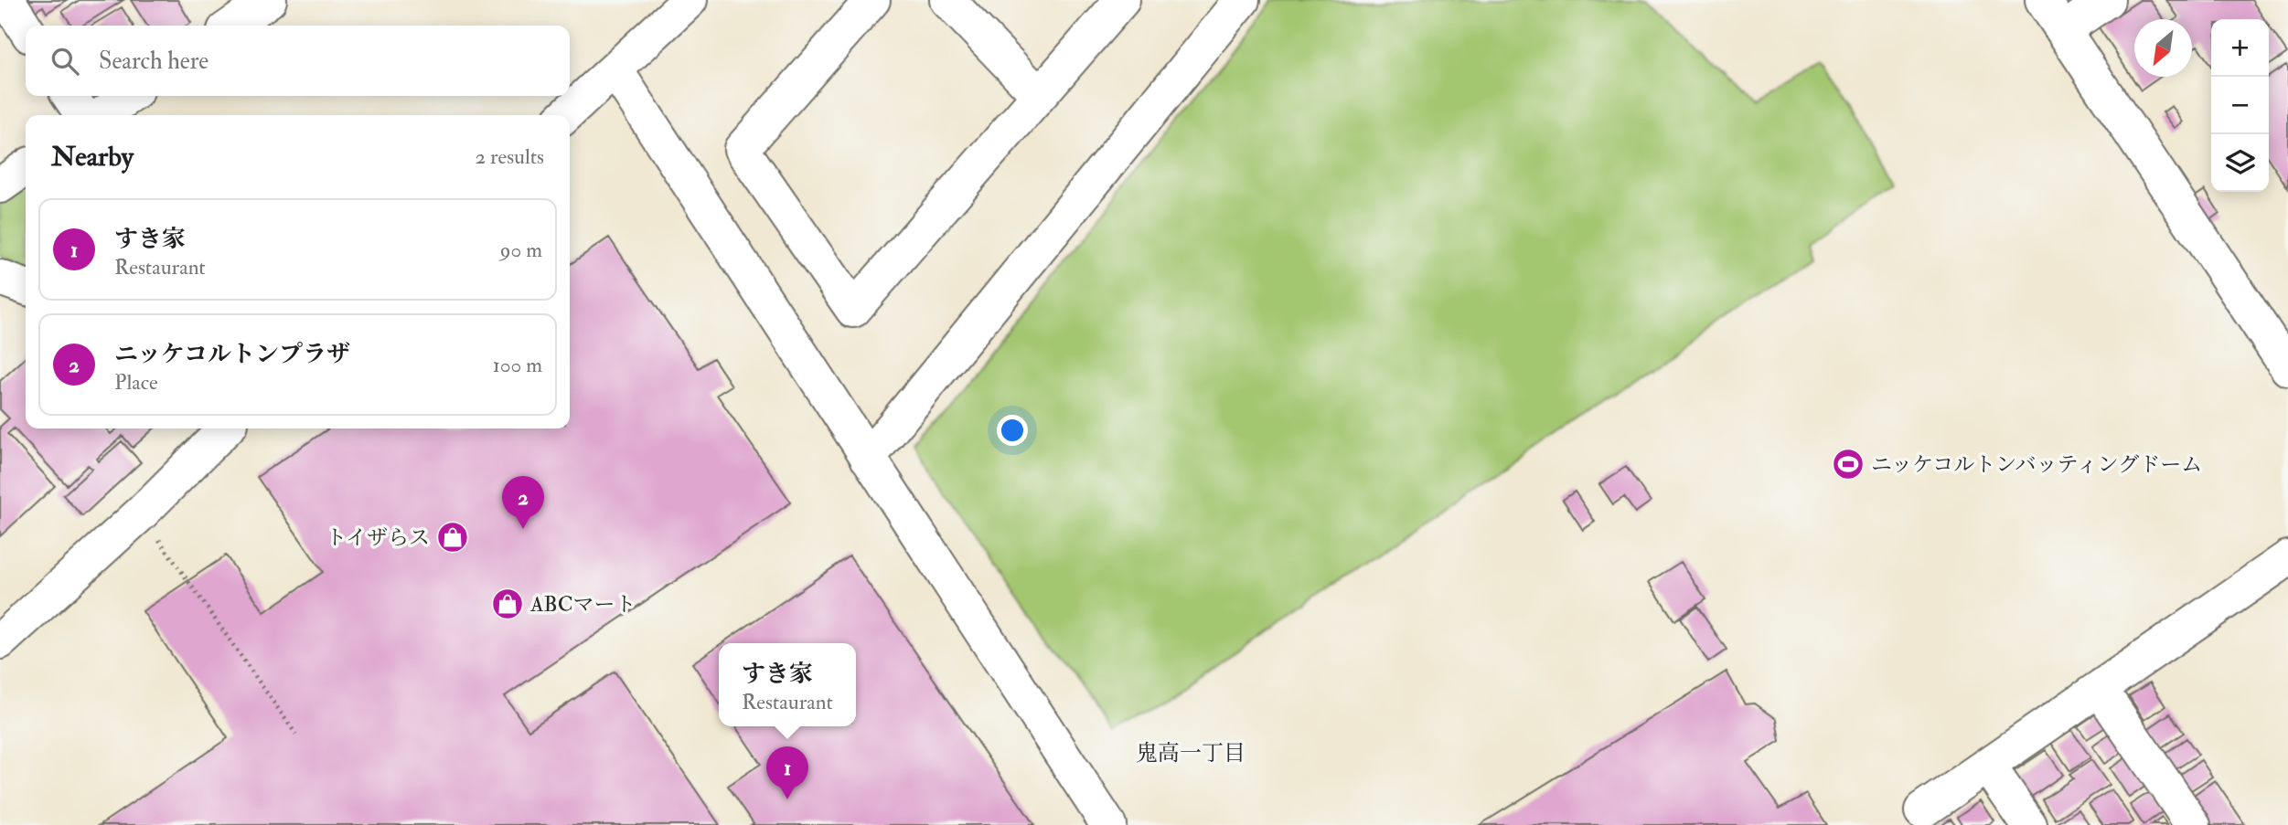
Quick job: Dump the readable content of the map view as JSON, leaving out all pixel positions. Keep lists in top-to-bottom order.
{
  "districts": ["鬼高一丁目"],
  "places": {
    "sports": ["ニッケコルトンバッティングドーム"],
    "shop": ["トイザらス", "ABCマート"]
  },
  "north": "bottom left",
  "page": {
    "map_buttons": ["+", "−"],
    "search": "Search here",
    "heading": ["Nearby", "2 results"],
    "list": [
      {
        "mark": "1",
        "name": "すき家",
        "note": "Restaurant",
        "value": "90 m"
      },
      {
        "mark": "2",
        "name": "ニッケコルトンプラザ",
        "note": "Place",
        "value": "100 m"
      }
    ],
    "pins": ["2", "1"],
    "popup": ["すき家", "Restaurant"]
  }
}
